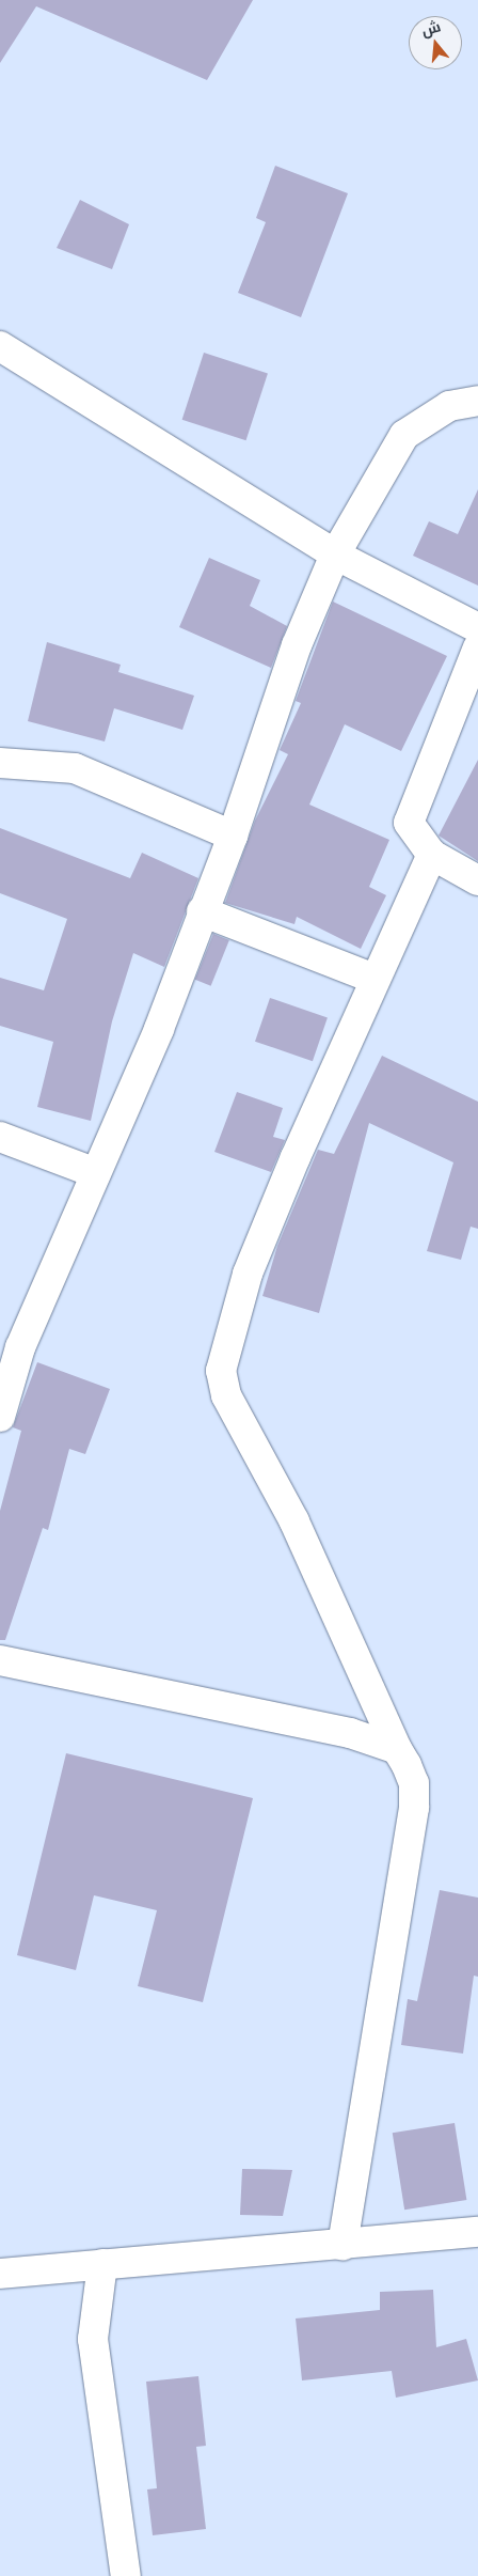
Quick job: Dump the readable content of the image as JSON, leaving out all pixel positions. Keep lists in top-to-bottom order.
{
  "north": "top"
}
